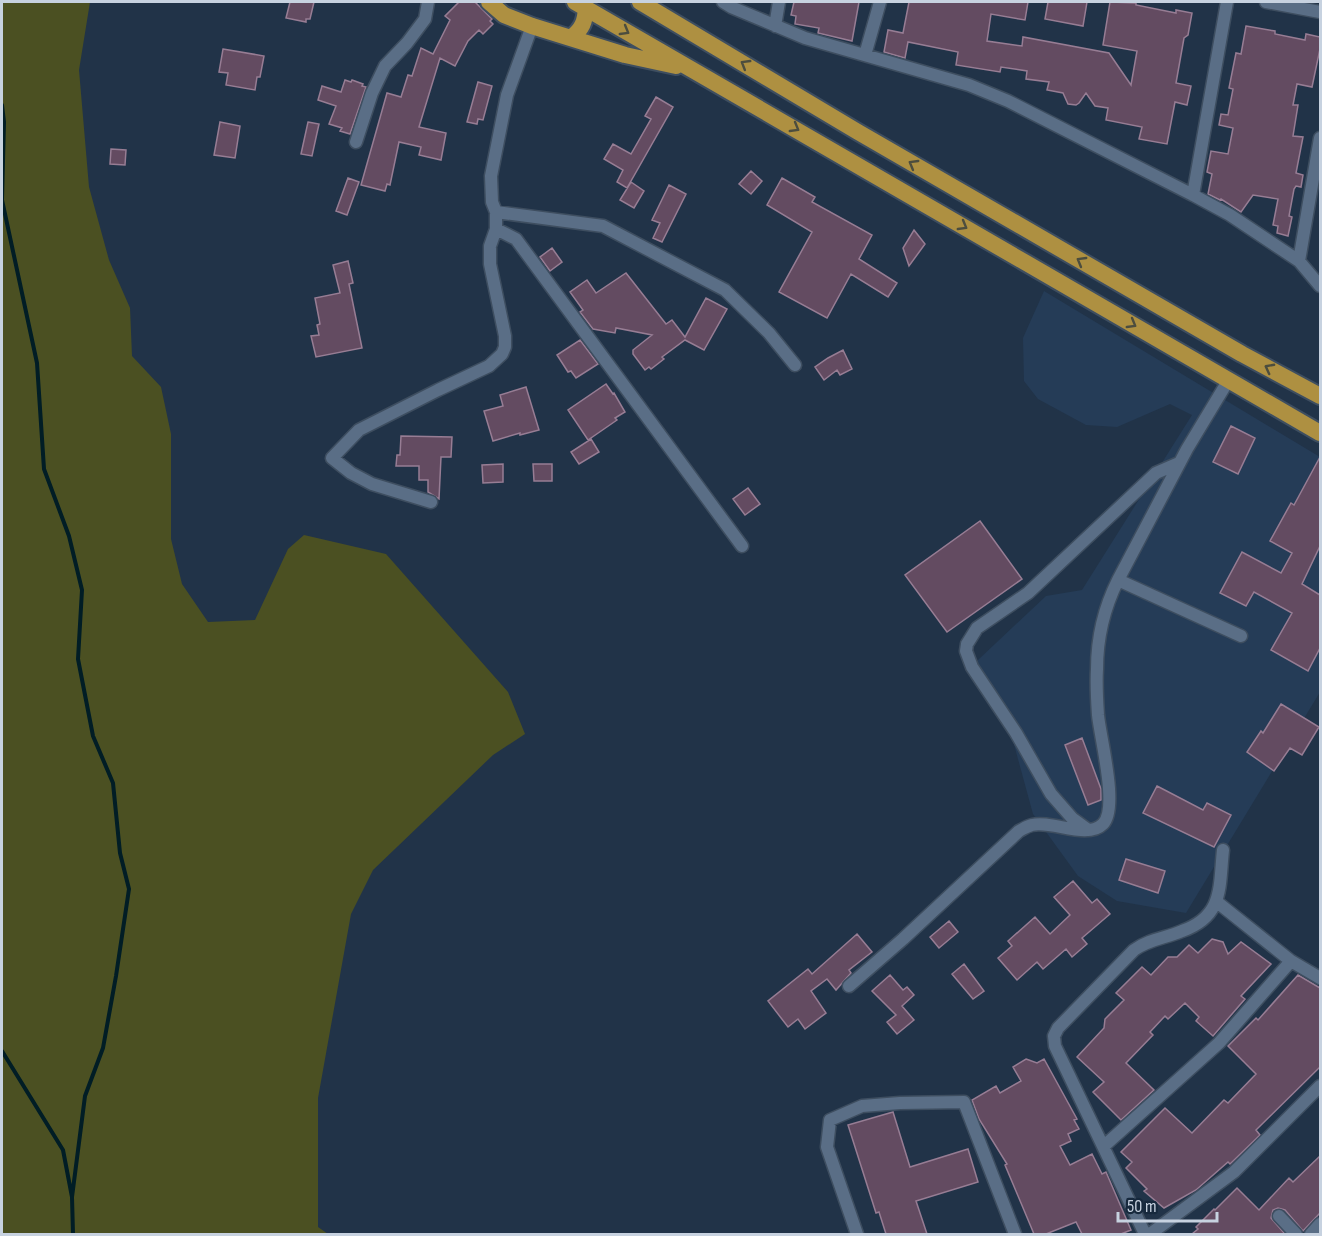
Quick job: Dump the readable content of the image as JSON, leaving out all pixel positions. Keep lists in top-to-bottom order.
{
  "scale_bar": "50 m"
}
